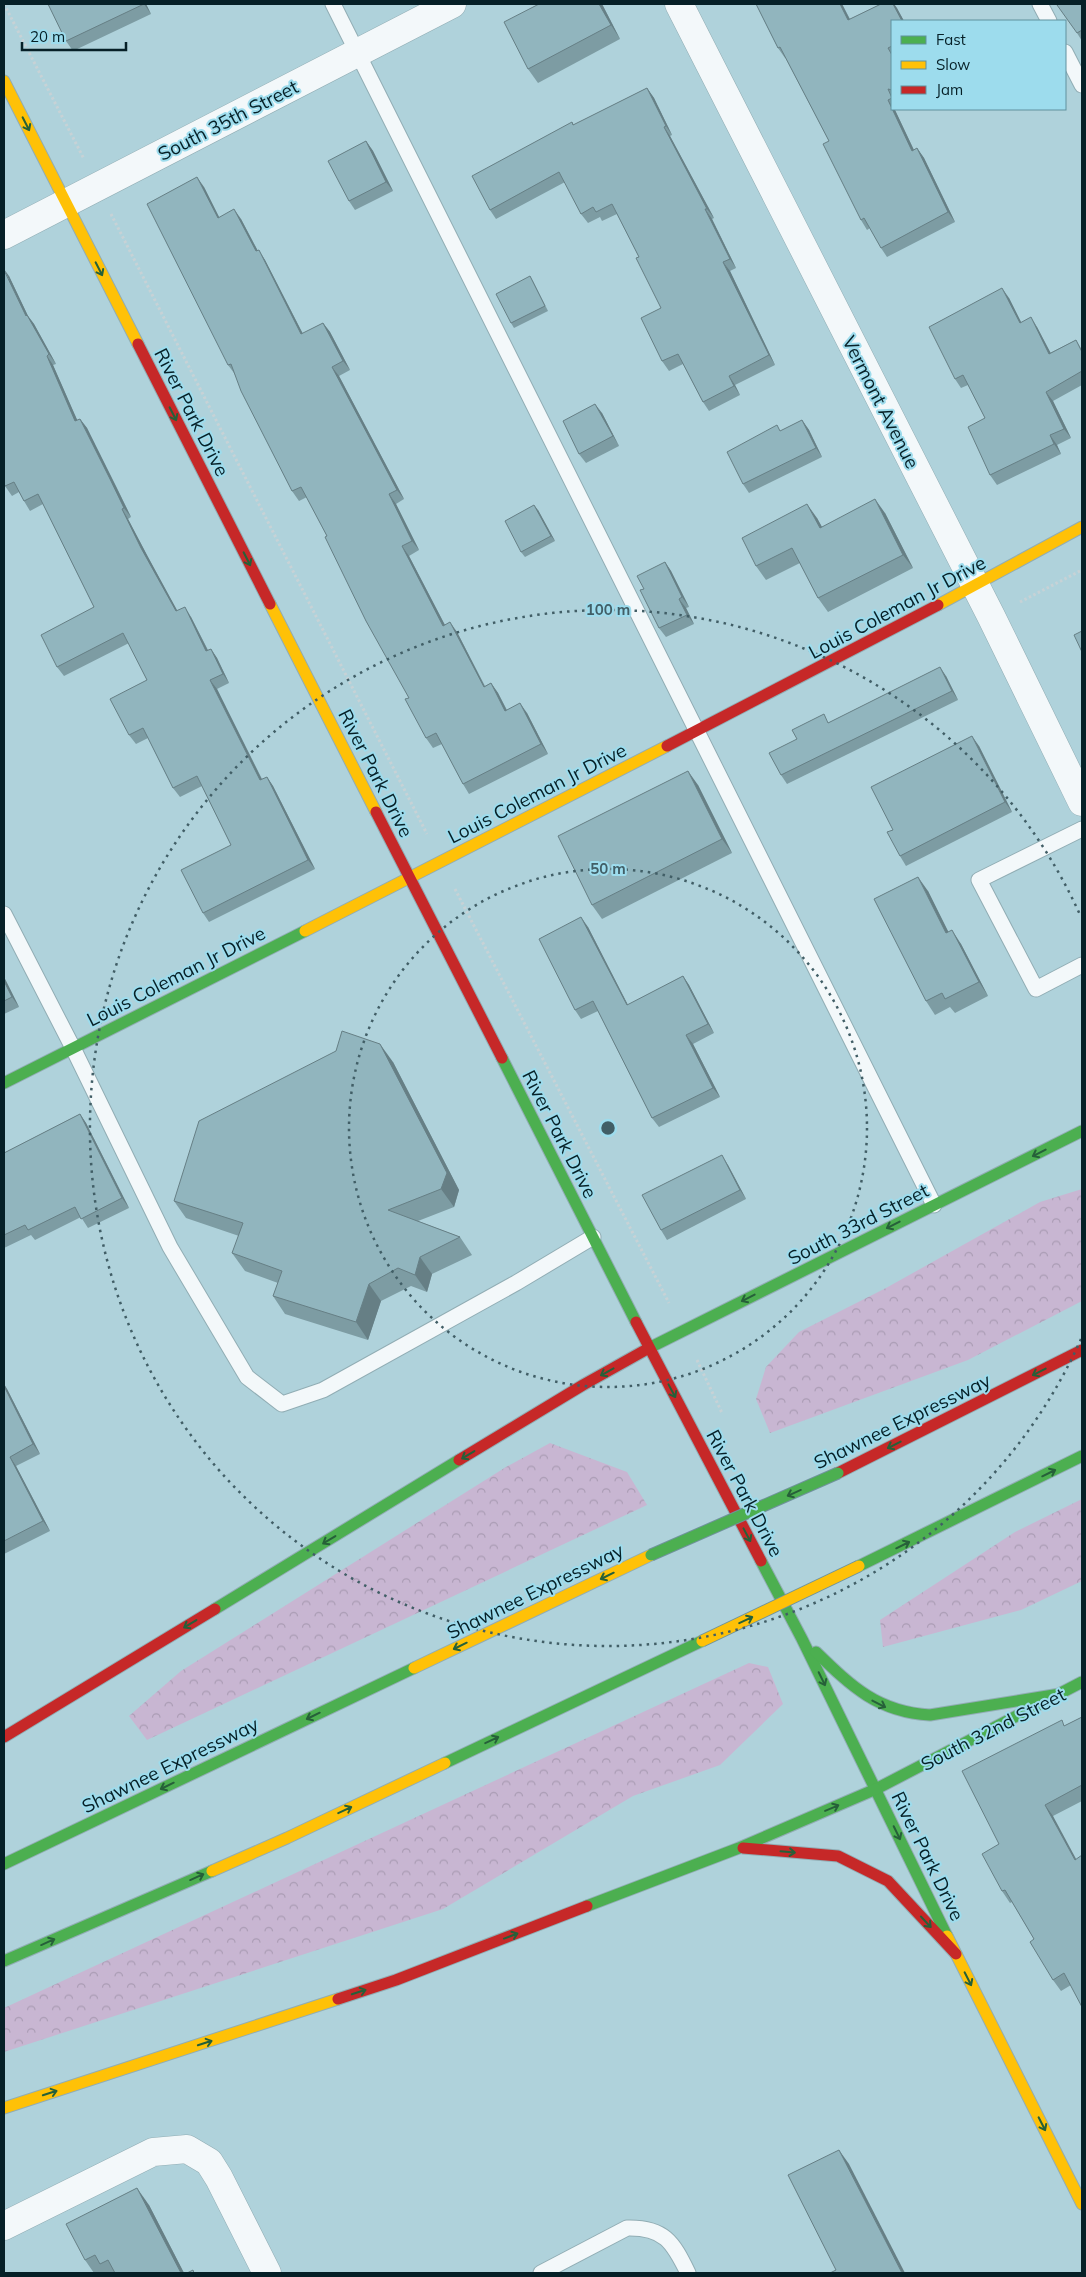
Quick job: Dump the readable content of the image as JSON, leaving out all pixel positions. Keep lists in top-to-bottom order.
{
  "streets": {
    "main road": [
      "River Park Drive",
      "Louis Coleman Jr Drive",
      "South 33rd Street",
      "Shawnee Expressway",
      "South 32nd Street"
    ],
    "street": ["South 35th Street", "Vermont Avenue"]
  },
  "crossings": [
    ["South 35th Street", "River Park Drive"],
    ["Vermont Avenue", "Louis Coleman Jr Drive"],
    ["River Park Drive", "Louis Coleman Jr Drive"],
    ["River Park Drive", "South 33rd Street"],
    ["River Park Drive", "South 32nd Street"]
  ],
  "one_way": ["River Park Drive", "South 33rd Street", "South 32nd Street"],
  "legend": ["Fast", "Slow", "Jam"],
  "scale_bar": "20 m",
  "rings": ["100 m", "50 m"]
}
